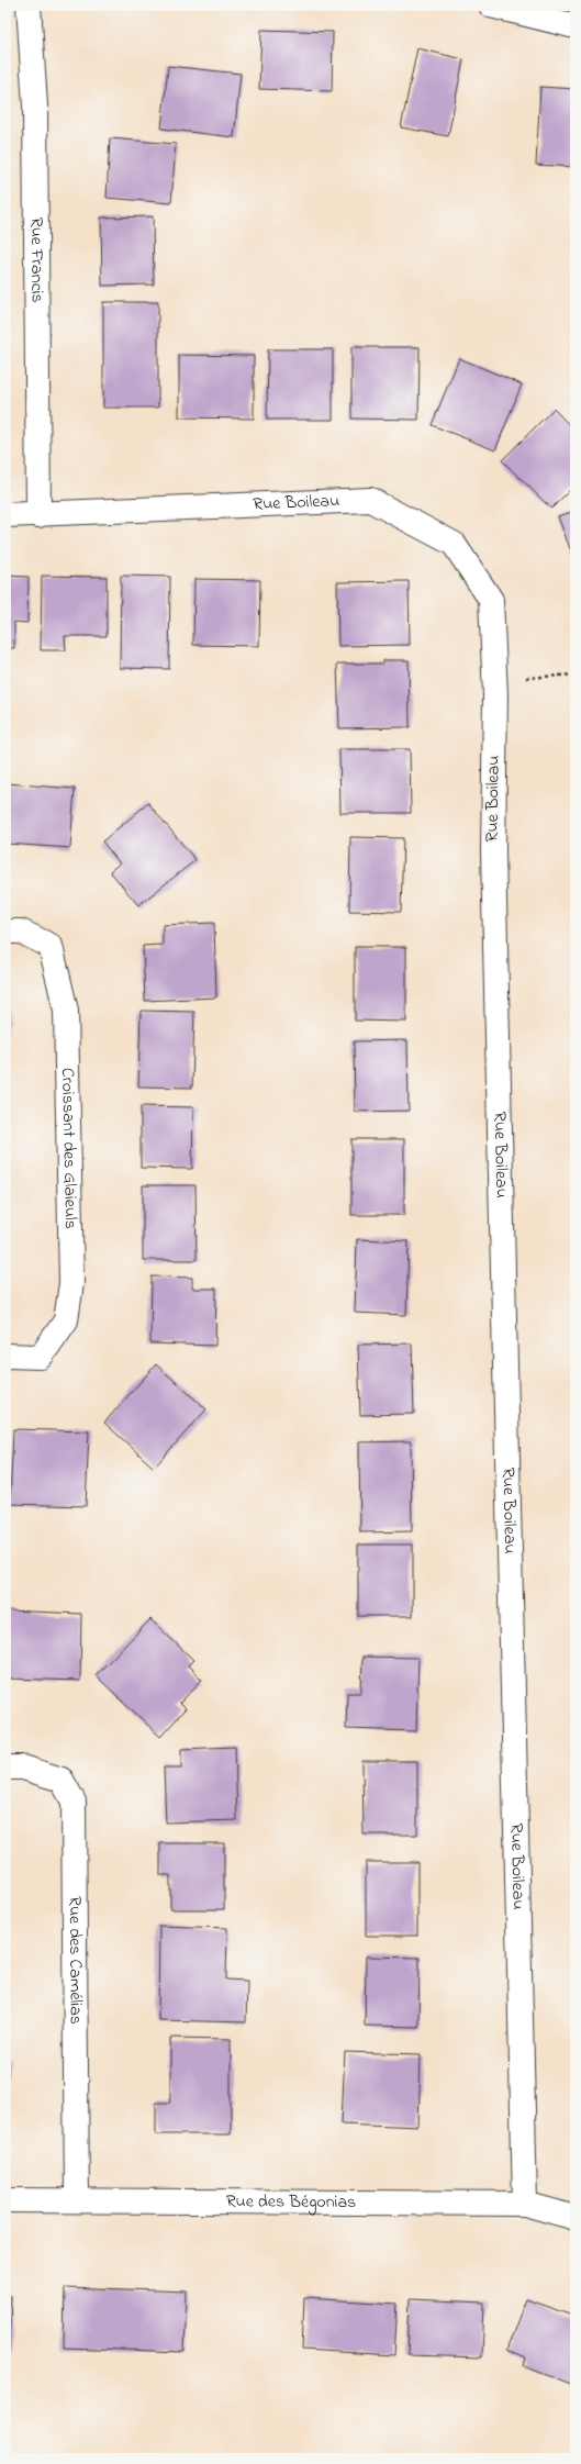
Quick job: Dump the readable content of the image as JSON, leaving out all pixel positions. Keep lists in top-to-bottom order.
{
  "streets": {
    "street": [
      "Rue Francis",
      "Rue Boileau",
      "Croissant des Glaieuls",
      "Rue des Camélias",
      "Rue des Bégonias"
    ]
  },
  "crossings": [
    ["Rue Francis", "Rue Boileau"],
    ["Rue Boileau", "Rue des Bégonias"],
    ["Rue des Camélias", "Rue des Bégonias"]
  ]
}
